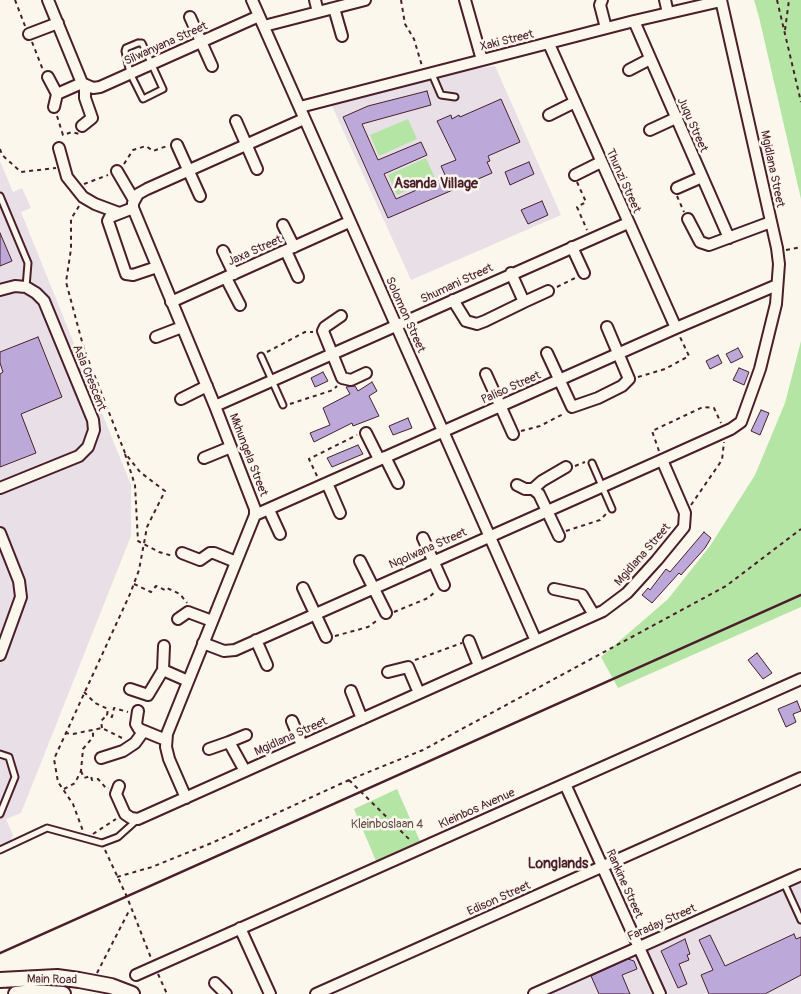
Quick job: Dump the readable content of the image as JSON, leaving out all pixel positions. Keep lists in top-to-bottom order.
{
  "streets": {
    "main road": ["Main Road"],
    "street": [
      "Xaki Street",
      "Silwanyana Street",
      "Juqu Street",
      "Mgidlana Street",
      "Thunzi Street",
      "Jaxa Street",
      "Shumani Street",
      "Solomon Street",
      "Asla Crescent",
      "Paliso Street",
      "Mkhungela Street",
      "Nqolwana Street",
      "Kleinbos Avenue",
      "Rankine Street",
      "Edison Street",
      "Faraday Street"
    ]
  },
  "crossings": [
    ["Xaki Street", "Juqu Street"],
    ["Xaki Street", "Mgidlana Street"],
    ["Xaki Street", "Thunzi Street"],
    ["Xaki Street", "Solomon Street"],
    ["Silwanyana Street", "Solomon Street"],
    ["Mgidlana Street", "Solomon Street"],
    ["Mgidlana Street", "Paliso Street"],
    ["Mgidlana Street", "Mkhungela Street"],
    ["Mgidlana Street", "Nqolwana Street"],
    ["Thunzi Street", "Shumani Street"],
    ["Thunzi Street", "Paliso Street"],
    ["Jaxa Street", "Solomon Street"],
    ["Jaxa Street", "Mkhungela Street"],
    ["Shumani Street", "Solomon Street"],
    ["Shumani Street", "Mkhungela Street"],
    ["Solomon Street", "Paliso Street"],
    ["Solomon Street", "Nqolwana Street"],
    ["Paliso Street", "Mkhungela Street"],
    ["Mkhungela Street", "Nqolwana Street"],
    ["Kleinbos Avenue", "Rankine Street"],
    ["Rankine Street", "Edison Street"],
    ["Rankine Street", "Faraday Street"]
  ],
  "districts": ["Asanda Village", "Longlands"],
  "parks": ["Kleinboslaan 4"]
}
